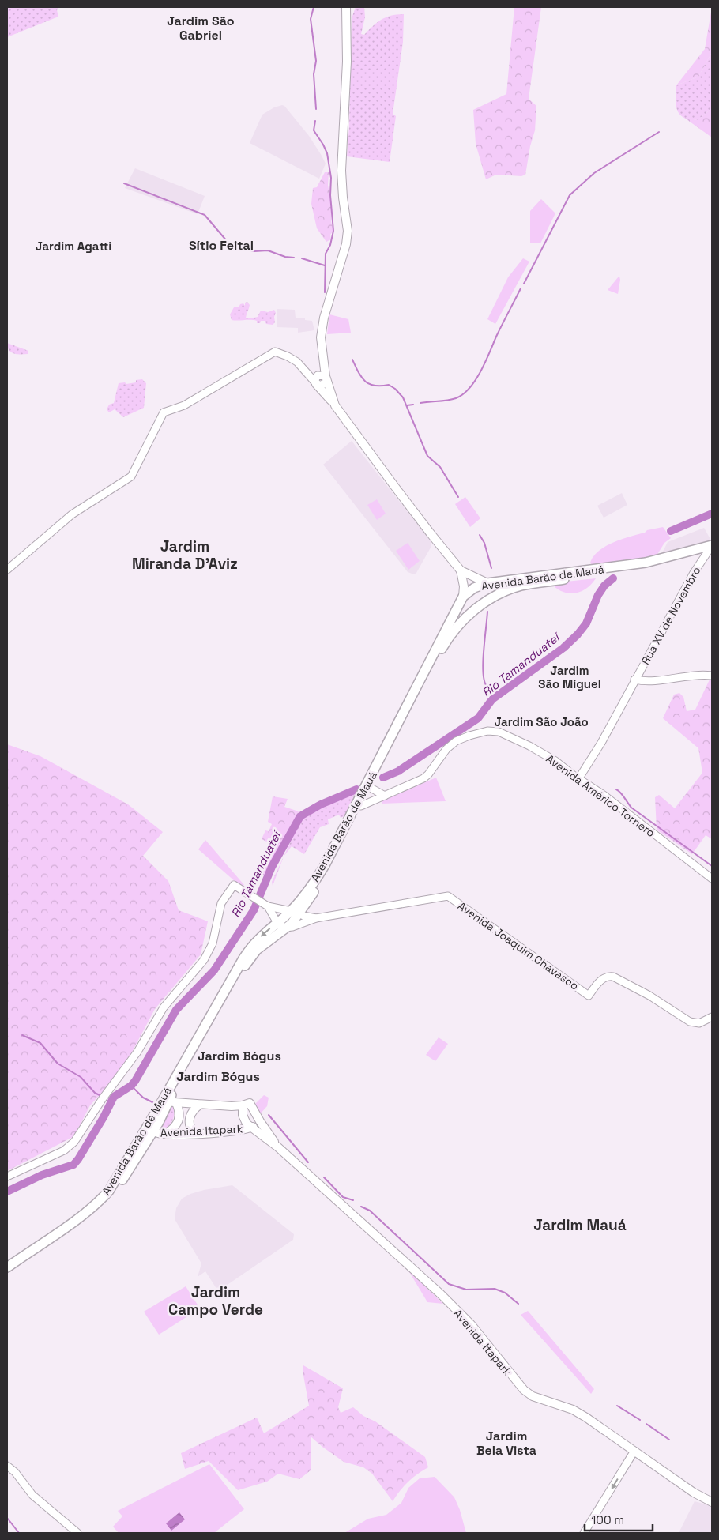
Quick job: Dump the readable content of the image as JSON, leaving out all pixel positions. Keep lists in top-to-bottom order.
{
  "streets": {
    "main road": ["Avenida Barão de Mauá", "Avenida Itapark"],
    "street": ["Rua XV de Novembro", "Avenida Américo Tornero", "Avenida Joaquim Chavasco"]
  },
  "crossings": [
    ["Avenida Barão de Mauá", "Rua XV de Novembro"],
    ["Avenida Barão de Mauá", "Avenida Américo Tornero"],
    ["Avenida Barão de Mauá", "Avenida Itapark"],
    ["Rua XV de Novembro", "Avenida Américo Tornero"]
  ],
  "districts": [
    "Jardim São Gabriel",
    "Sítio Feital",
    "Jardim Agatti",
    "Jardim Miranda D'Aviz",
    "Jardim São Miguel",
    "Jardim São João",
    "Jardim Bógus",
    "Jardim Bógus",
    "Jardim Mauá",
    "Jardim Campo Verde",
    "Jardim Bela Vista"
  ],
  "water": ["Rio Tamanduateí"],
  "scale_bar": "100 m"
}
